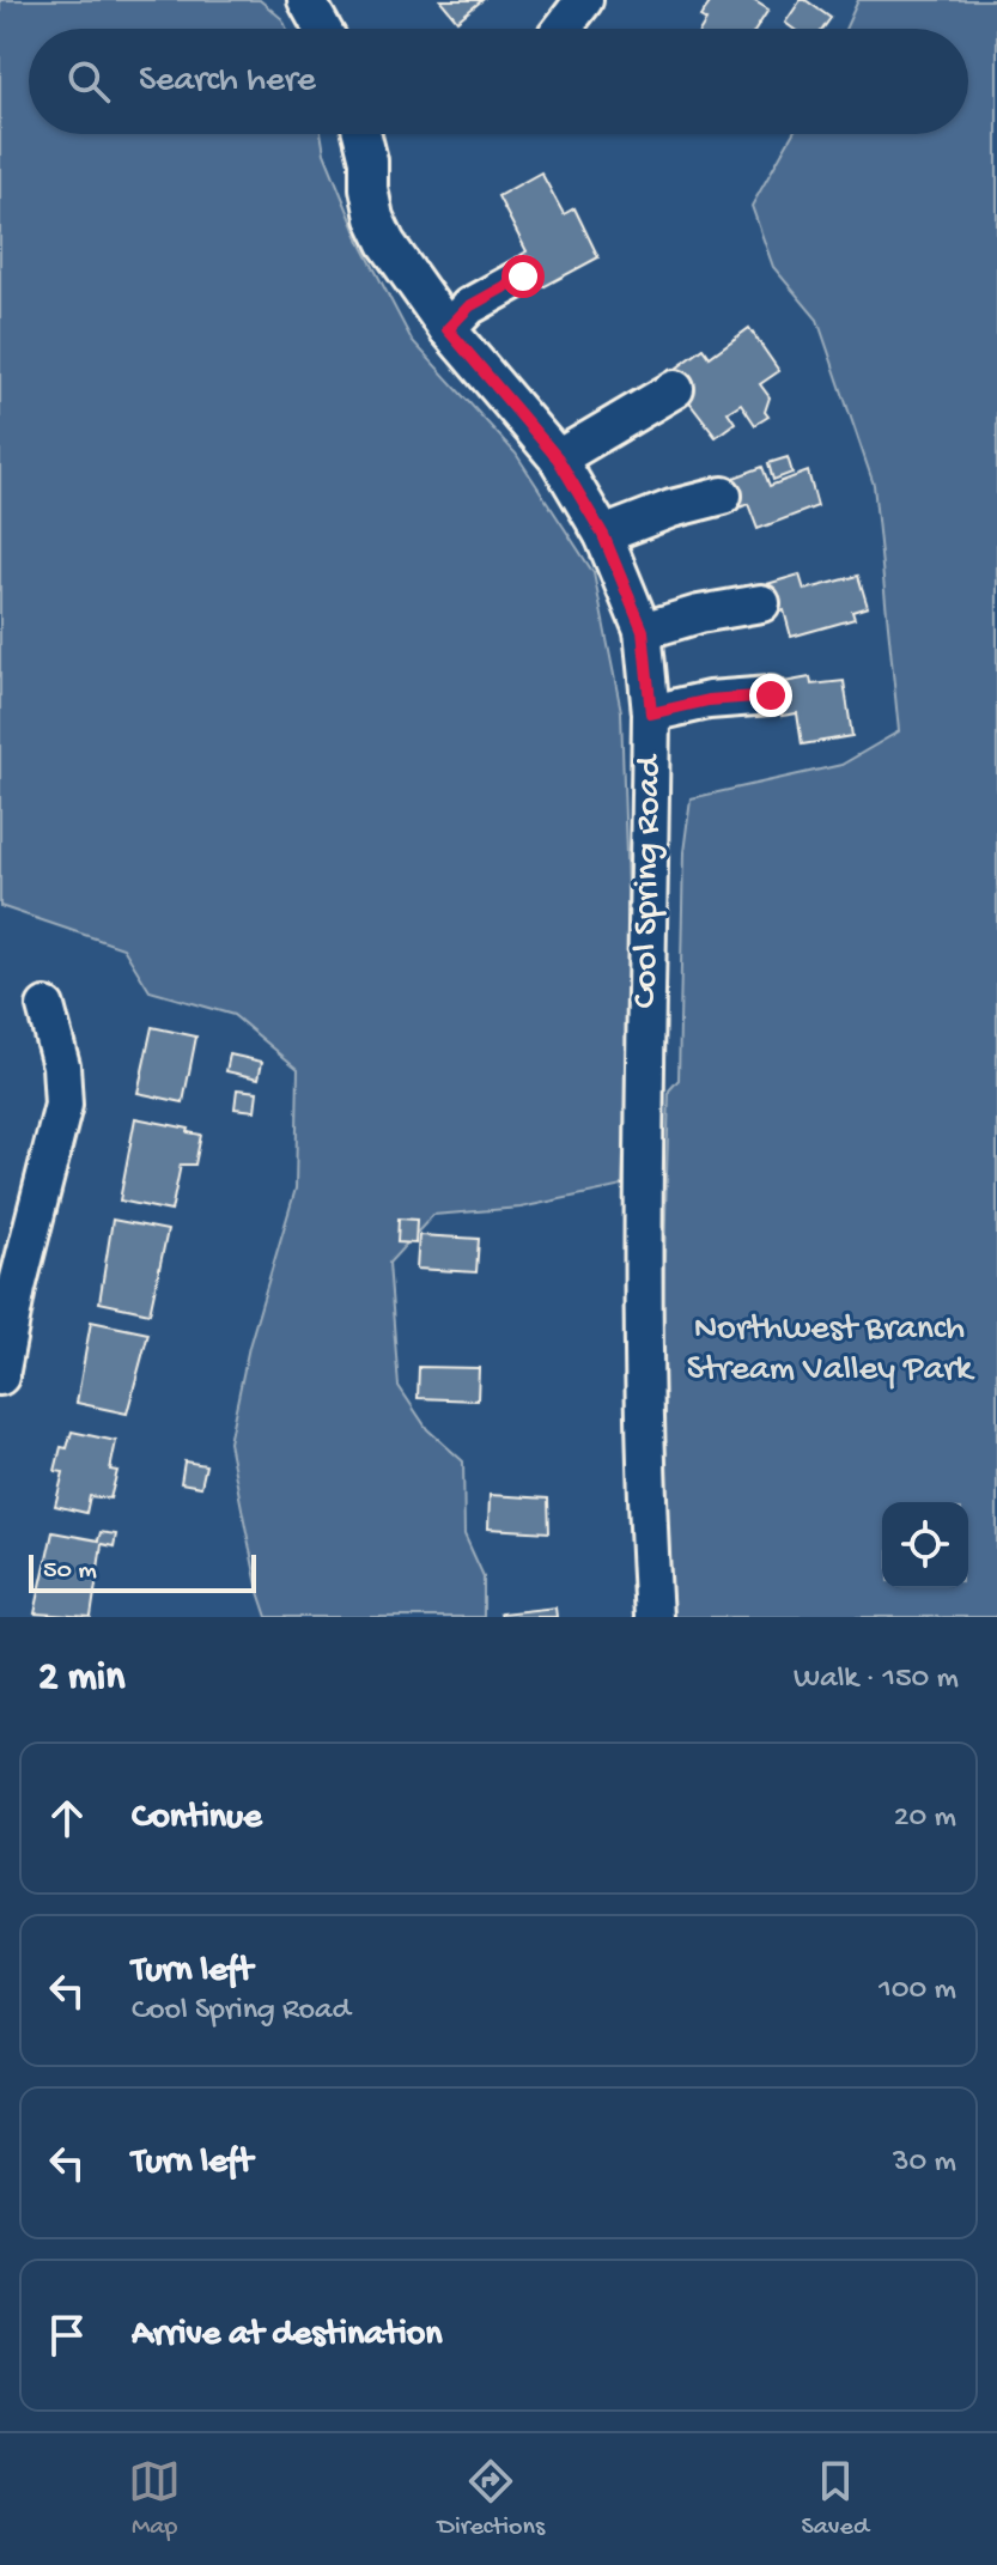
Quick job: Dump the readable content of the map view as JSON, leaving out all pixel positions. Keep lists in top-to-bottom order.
{
  "streets": {
    "street": ["Cool Spring Road"]
  },
  "parks": ["Northwest Branch Stream Valley Park"],
  "scale_bar": "50 m",
  "page": {
    "search": "Search here",
    "scale": "50 m",
    "heading": ["2 min", "Walk · 150 m"],
    "list": [
      ["Continue", "20 m"],
      ["Turn left", "Cool Spring Road", "100 m"],
      ["Turn left", "30 m"],
      "Arrive at destination"
    ],
    "nav": ["Map", "Directions", "Saved"]
  }
}
